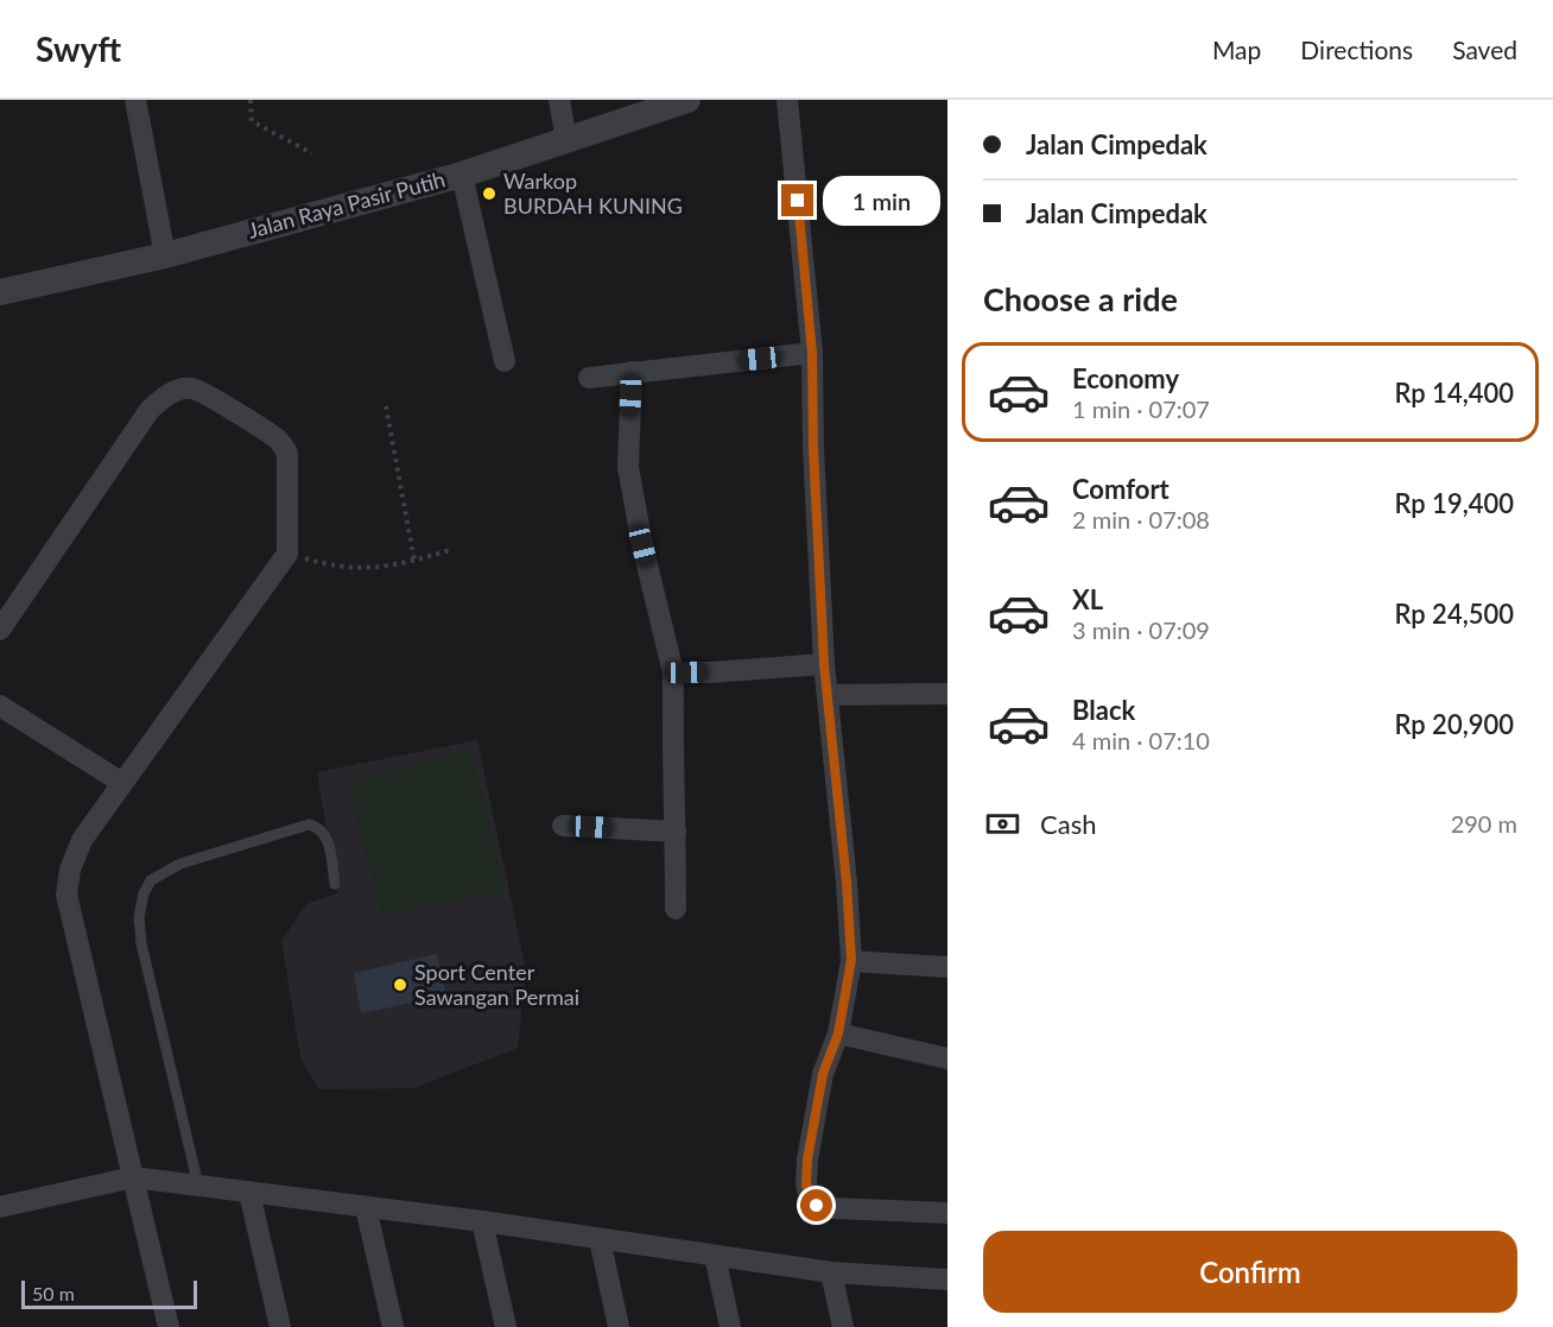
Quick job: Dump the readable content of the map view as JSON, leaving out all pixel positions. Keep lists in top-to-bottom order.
{
  "streets": {
    "street": ["Jalan Raya Pasir Putih"]
  },
  "places": ["Warkop BURDAH KUNING", "Sport Center Sawangan Permai"],
  "scale_bar": "50 m",
  "page": {
    "header": "Swyft",
    "nav": ["Map", "Directions", "Saved"],
    "banner": ["Jalan Cimpedak", "Jalan Cimpedak"],
    "bubble": "1 min",
    "heading": "Choose a ride",
    "list": [
      {
        "name": "Economy",
        "note": "1 min · 07:07",
        "value": "Rp 14,400"
      },
      {
        "name": "Comfort",
        "note": "2 min · 07:08",
        "value": "Rp 19,400"
      },
      {
        "name": "XL",
        "note": "3 min · 07:09",
        "value": "Rp 24,500"
      },
      {
        "name": "Black",
        "note": "4 min · 07:10",
        "value": "Rp 20,900"
      }
    ],
    "pay": ["Cash", "290 m"],
    "buttons": "Confirm",
    "scale": "50 m"
  }
}
